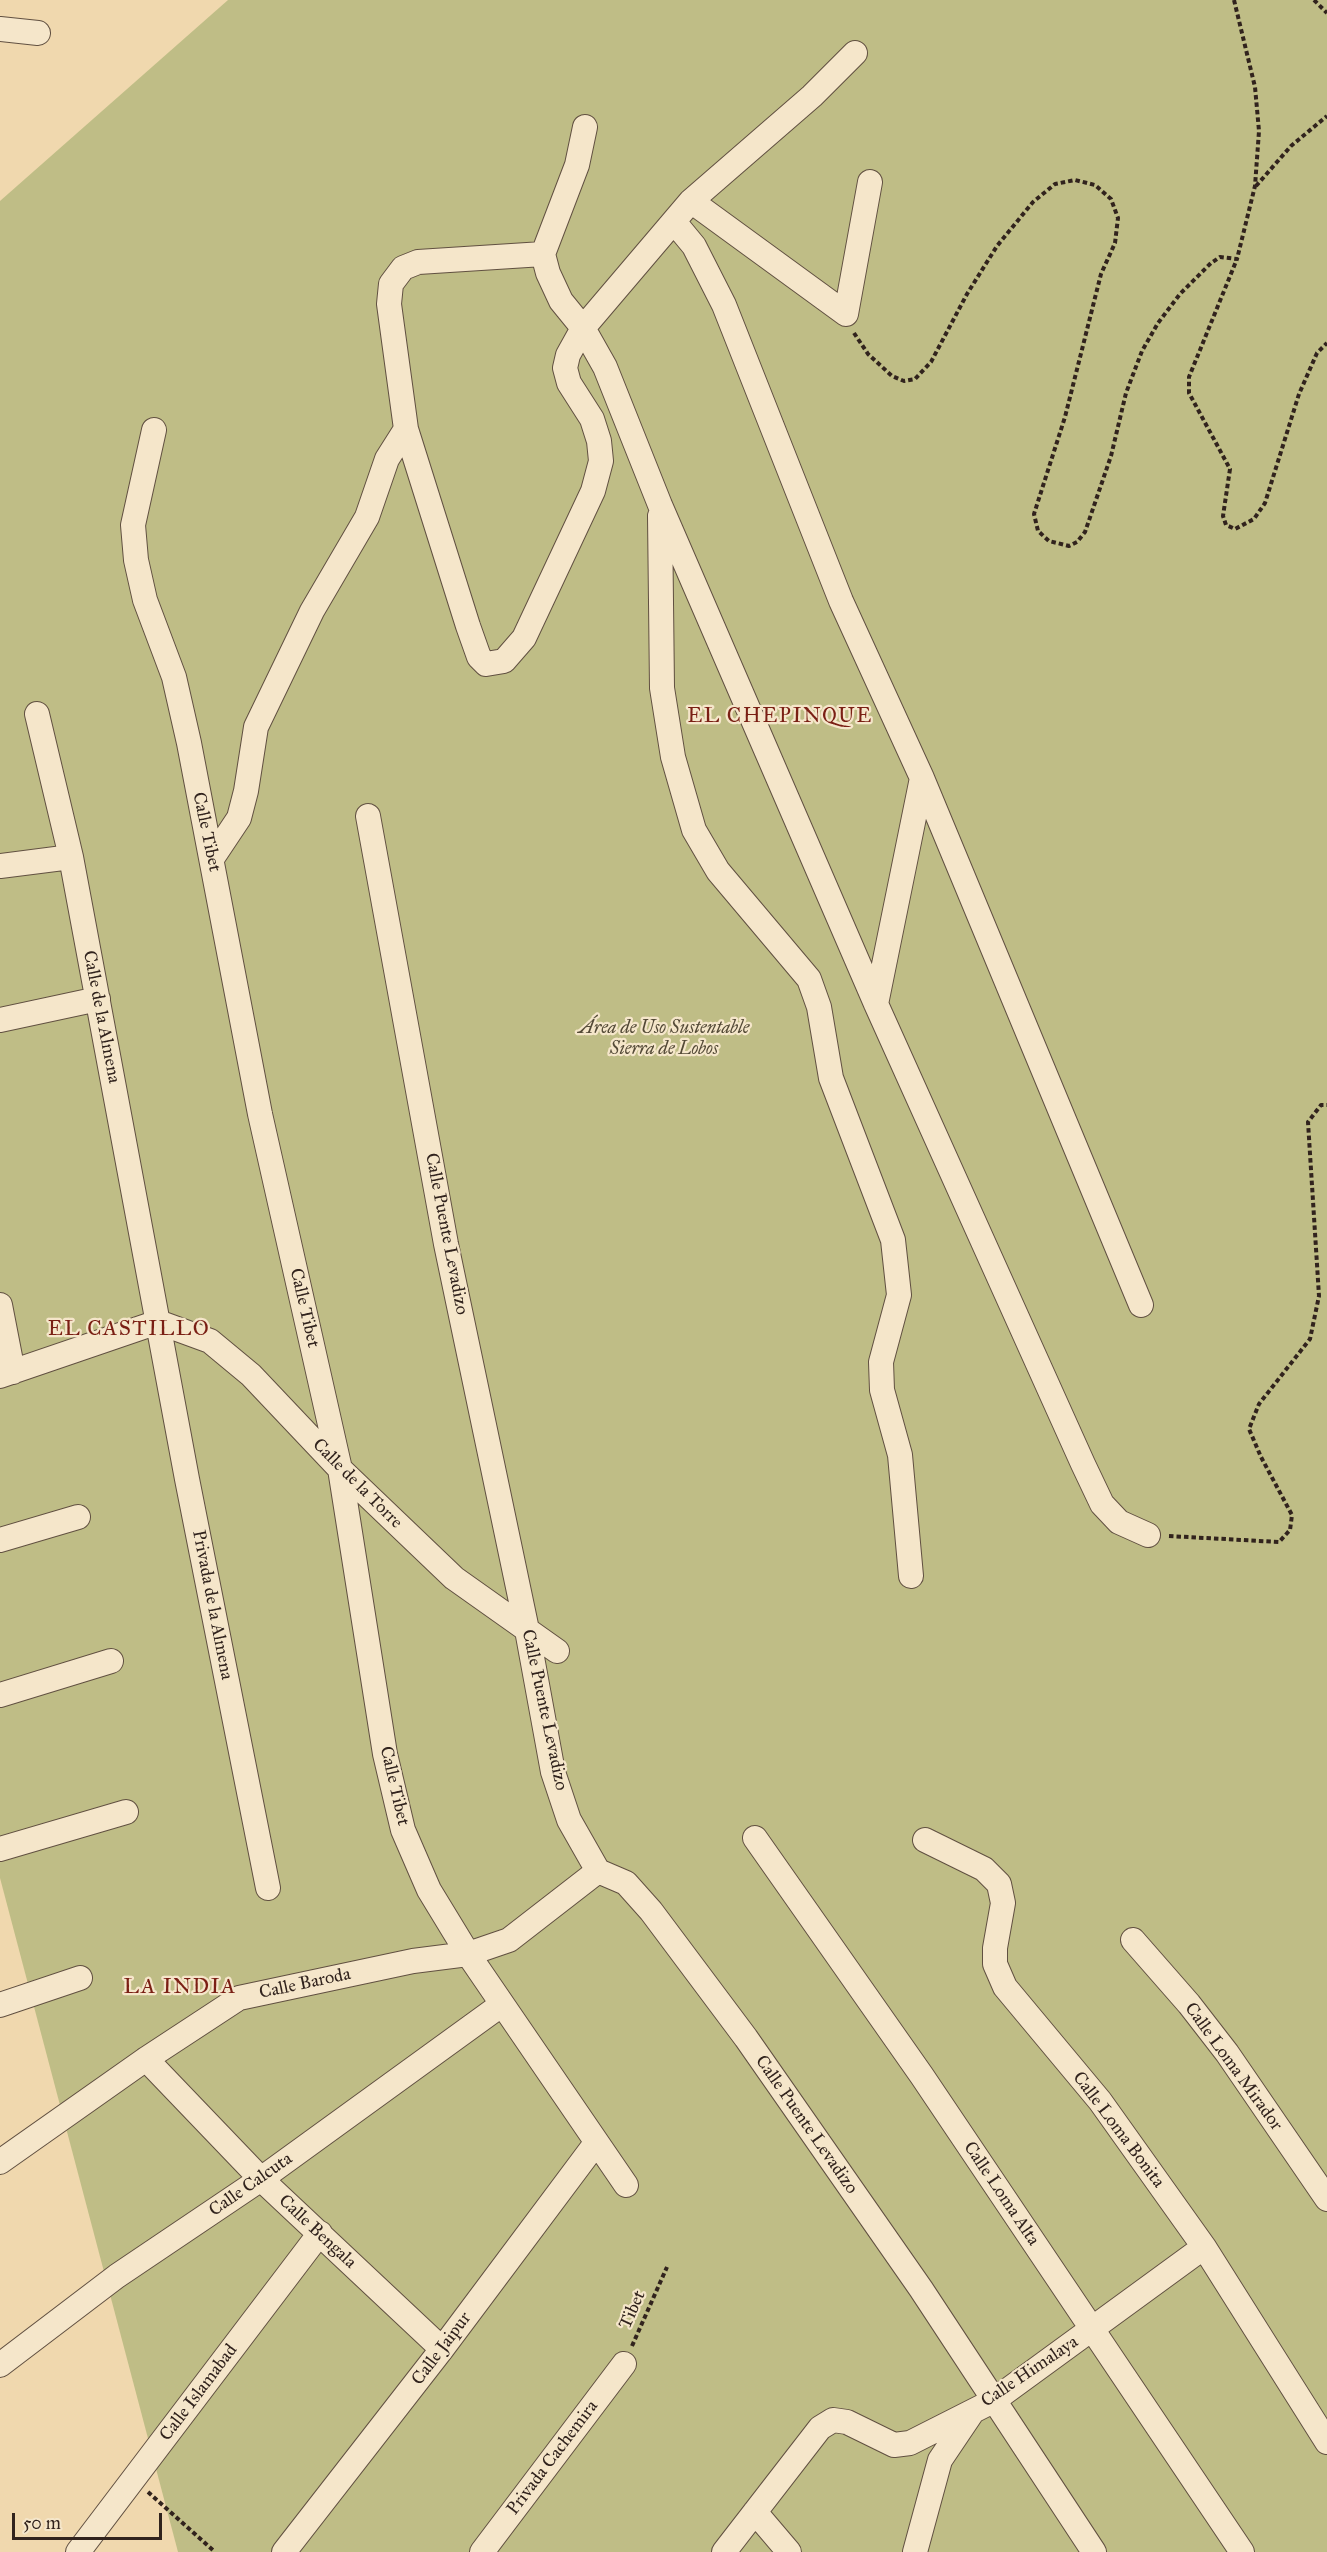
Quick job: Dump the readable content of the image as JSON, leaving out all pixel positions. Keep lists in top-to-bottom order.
{
  "streets": {
    "street": [
      "Calle Tibet",
      "Calle de la Almena",
      "Calle Puente Levadizo",
      "Calle de la Torre",
      "Privada de la Almena",
      "Calle Baroda",
      "Calle Loma Mirador",
      "Calle Loma Bonita",
      "Calle Calcuta",
      "Calle Loma Alta",
      "Calle Bengala",
      "Calle Jaipur",
      "Calle Himalaya",
      "Calle Islamabad",
      "Privada Cachemira"
    ],
    "path": ["Tibet"]
  },
  "crossings": [
    ["Calle Tibet", "Calle de la Torre"],
    ["Calle Tibet", "Calle Baroda"],
    ["Calle Tibet", "Calle Calcuta"],
    ["Calle Tibet", "Calle Jaipur"],
    ["Calle de la Almena", "Calle de la Torre"],
    ["Calle de la Almena", "Privada de la Almena"],
    ["Calle Puente Levadizo", "Calle de la Torre"],
    ["Calle Puente Levadizo", "Calle Baroda"],
    ["Calle Puente Levadizo", "Calle Himalaya"],
    ["Calle de la Torre", "Privada de la Almena"],
    ["Calle Baroda", "Calle Bengala"],
    ["Calle Loma Bonita", "Calle Himalaya"],
    ["Calle Calcuta", "Calle Bengala"],
    ["Calle Loma Alta", "Calle Himalaya"],
    ["Calle Bengala", "Calle Jaipur"],
    ["Calle Bengala", "Calle Islamabad"],
    ["Tibet", "Privada Cachemira"]
  ],
  "districts": ["EL CHEPINQUE", "EL CASTILLO", "LA INDIA"],
  "parks": ["Área de Uso Sustentable Sierra de Lobos"],
  "scale_bar": "50 m"
}
